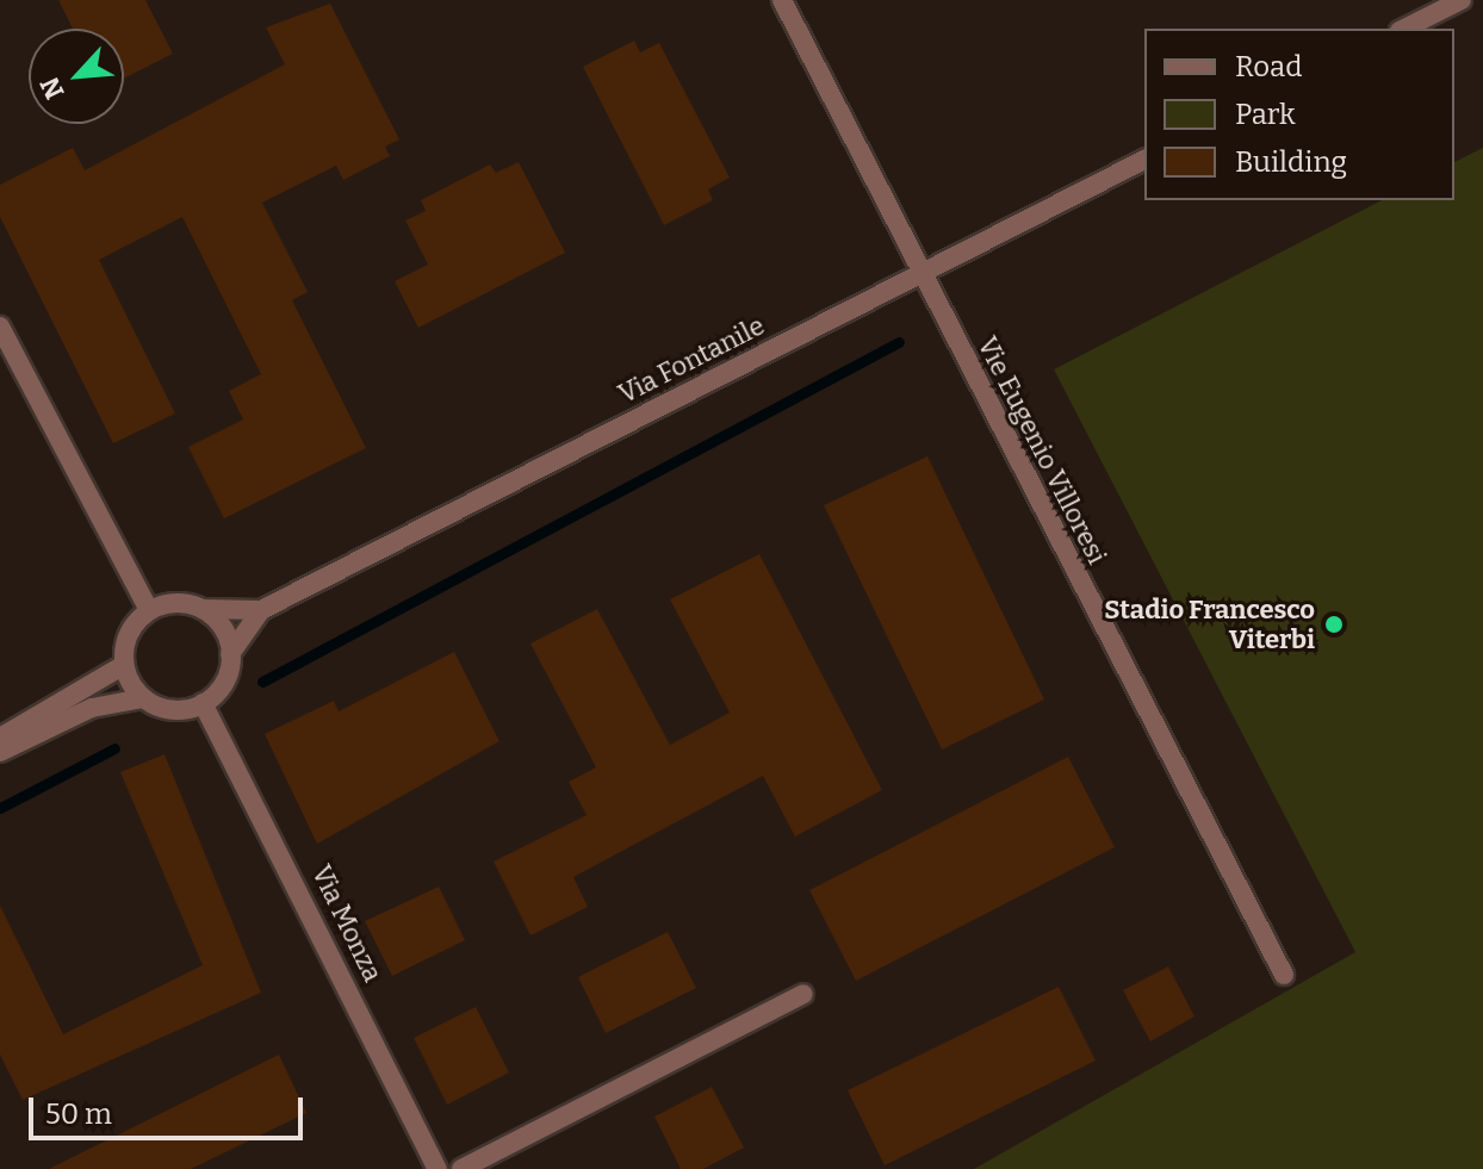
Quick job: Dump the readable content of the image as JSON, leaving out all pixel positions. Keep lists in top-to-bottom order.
{
  "streets": {
    "street": ["Via Fontanile", "Vie Eugenio Villoresi", "Via Monza"]
  },
  "crossings": [
    ["Via Fontanile", "Vie Eugenio Villoresi"],
    ["Via Fontanile", "Via Monza"]
  ],
  "places": ["Stadio Francesco Viterbi"],
  "legend": ["Road", "Park", "Building"],
  "scale_bar": "50 m",
  "north": "bottom left"
}
